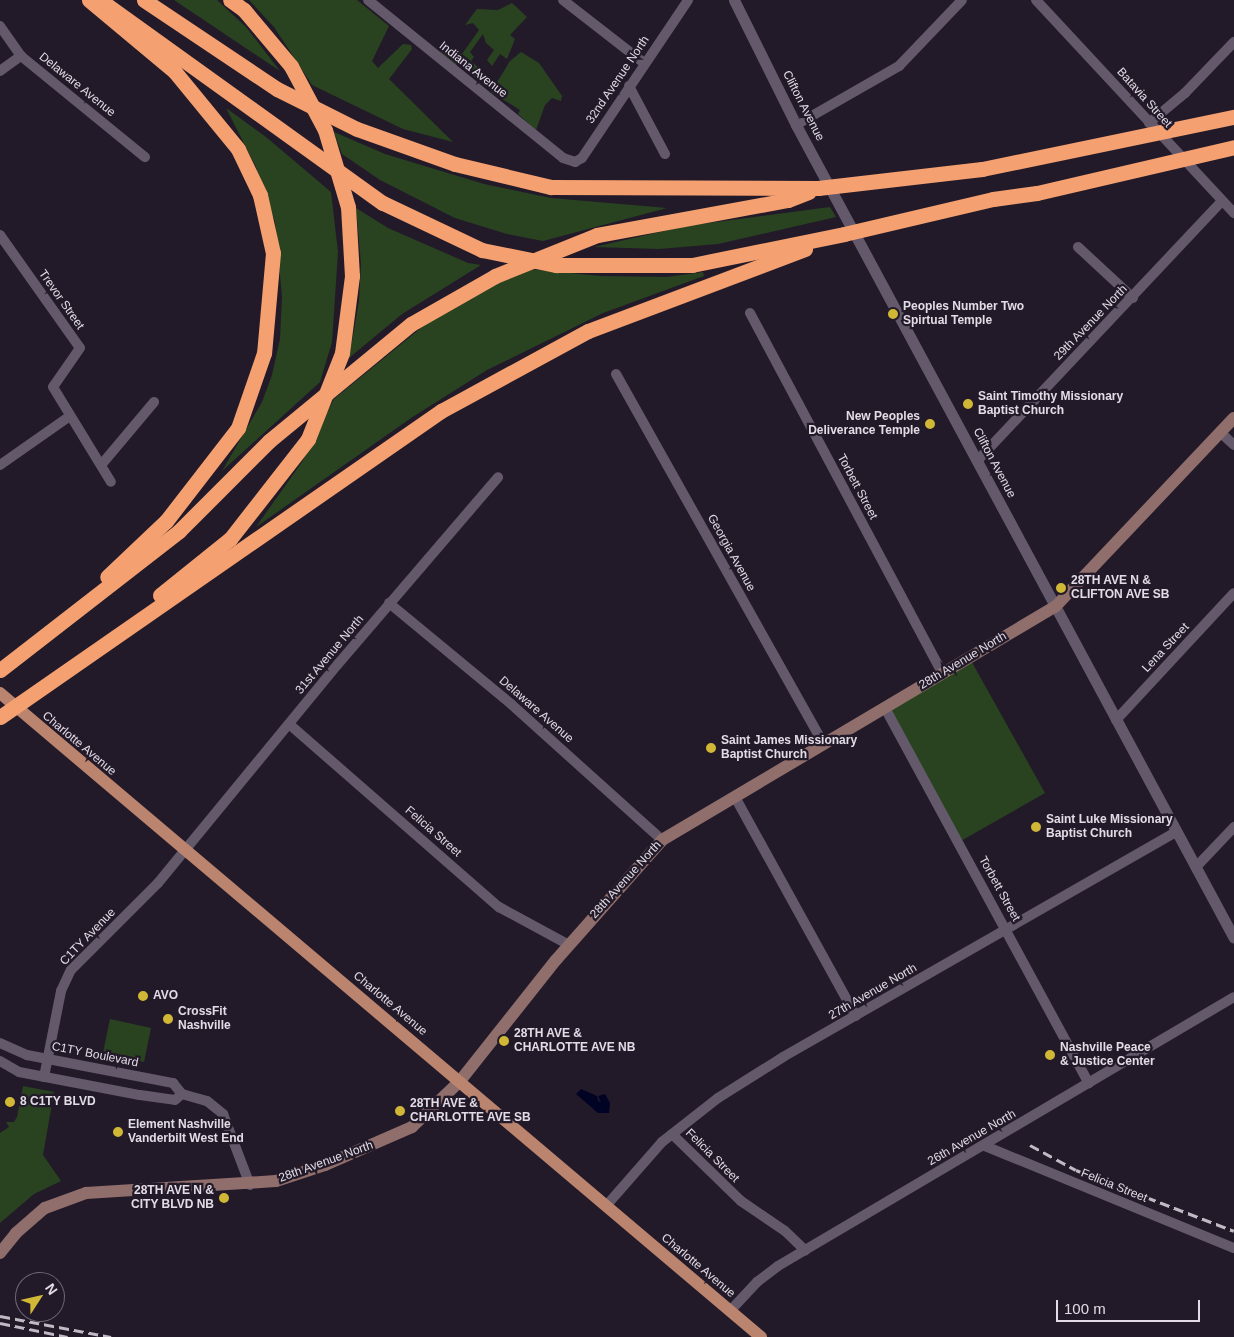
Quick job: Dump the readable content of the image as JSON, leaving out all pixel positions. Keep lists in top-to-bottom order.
{
  "streets": {
    "main road": ["28th Avenue North", "Charlotte Avenue"],
    "street": [
      "Indiana Avenue",
      "32nd Avenue North",
      "Delaware Avenue",
      "Batavia Street",
      "Clifton Avenue",
      "Trevor Street",
      "29th Avenue North",
      "Torbett Street",
      "Georgia Avenue",
      "Lena Street",
      "31st Avenue North",
      "Felicia Street",
      "C1TY Avenue",
      "27th Avenue North",
      "C1TY Boulevard",
      "26th Avenue North"
    ]
  },
  "crossings": [
    ["Indiana Avenue", "32nd Avenue North"],
    ["Delaware Avenue", "31st Avenue North"],
    ["Delaware Avenue", "28th Avenue North"],
    ["Batavia Street", "29th Avenue North"],
    ["Clifton Avenue", "29th Avenue North"],
    ["Clifton Avenue", "Lena Street"],
    ["Clifton Avenue", "28th Avenue North"],
    ["Clifton Avenue", "27th Avenue North"],
    ["Torbett Street", "28th Avenue North"],
    ["Torbett Street", "27th Avenue North"],
    ["Torbett Street", "26th Avenue North"],
    ["Georgia Avenue", "28th Avenue North"],
    ["31st Avenue North", "Charlotte Avenue"],
    ["31st Avenue North", "Felicia Street"],
    ["31st Avenue North", "C1TY Avenue"],
    ["28th Avenue North", "Charlotte Avenue"],
    ["28th Avenue North", "Felicia Street"],
    ["28th Avenue North", "C1TY Boulevard"],
    ["Charlotte Avenue", "C1TY Avenue"],
    ["Charlotte Avenue", "27th Avenue North"],
    ["Charlotte Avenue", "26th Avenue North"],
    ["Felicia Street", "27th Avenue North"],
    ["Felicia Street", "26th Avenue North"],
    ["C1TY Avenue", "C1TY Boulevard"]
  ],
  "places": [
    "Peoples Number Two Spirtual Temple",
    "Saint Timothy Missionary Baptist Church",
    "New Peoples Deliverance Temple",
    "28TH AVE N & CLIFTON AVE SB",
    "Saint James Missionary Baptist Church",
    "Saint Luke Missionary Baptist Church",
    "AVO",
    "CrossFit Nashville",
    "28TH AVE & CHARLOTTE AVE NB",
    "Nashville Peace & Justice Center",
    "8 C1TY BLVD",
    "28TH AVE & CHARLOTTE AVE SB",
    "Element Nashville Vanderbilt West End",
    "28TH AVE N & CITY BLVD NB"
  ],
  "scale_bar": "100 m",
  "north": "top right"
}
